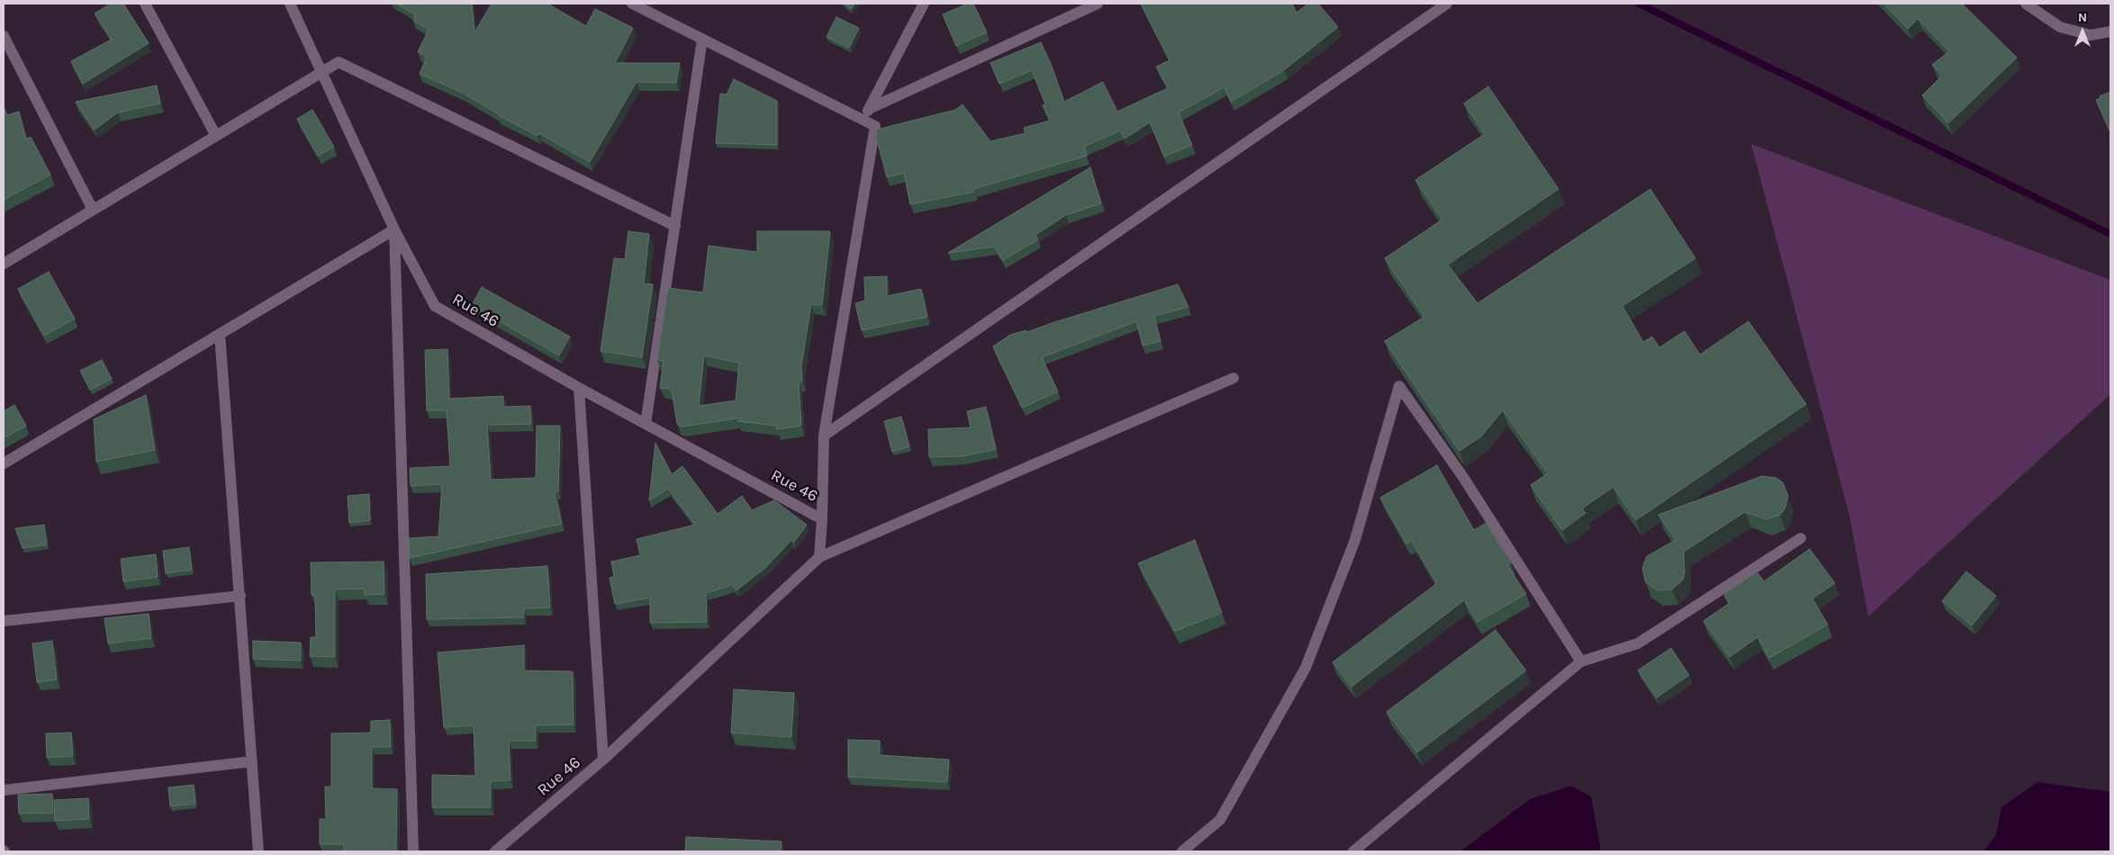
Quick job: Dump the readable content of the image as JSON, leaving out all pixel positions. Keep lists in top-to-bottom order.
{
  "streets": {
    "street": ["Rue 46"]
  },
  "north": "top"
}
